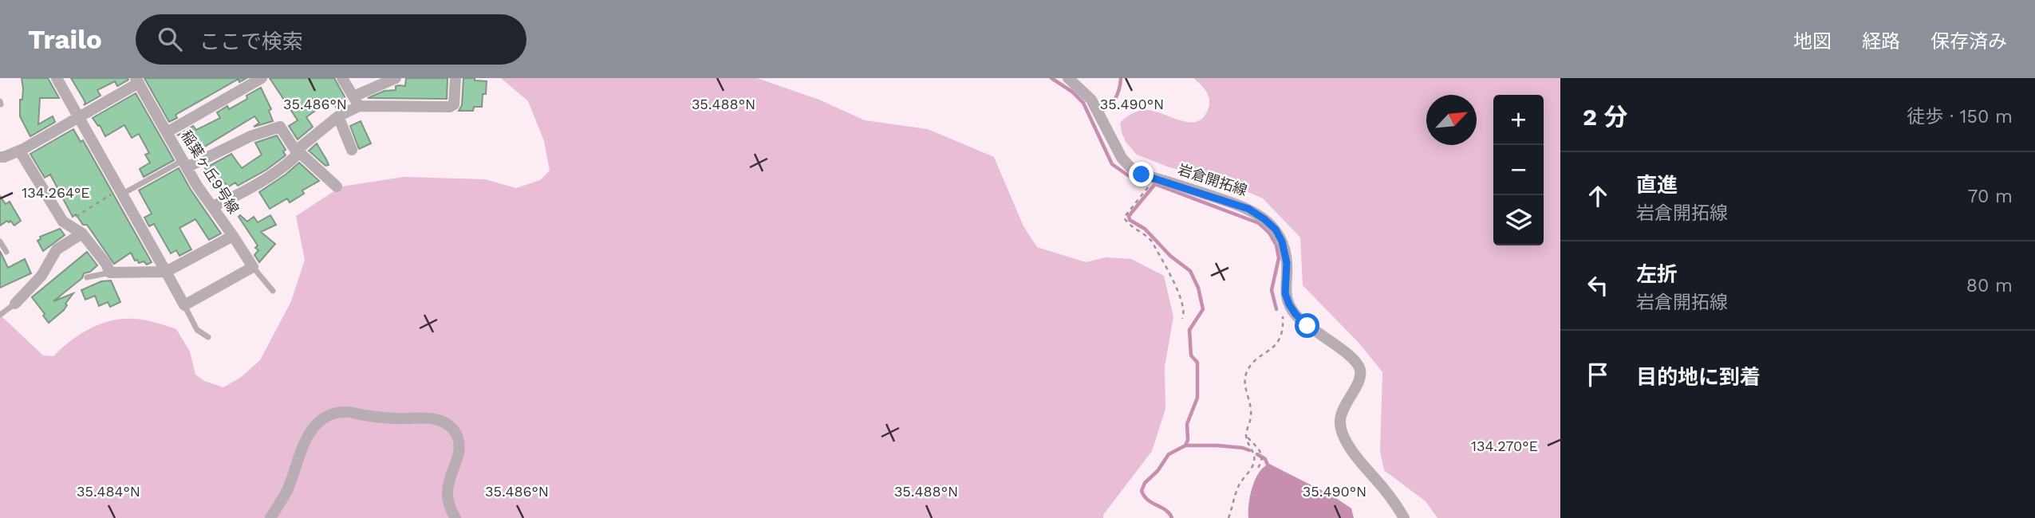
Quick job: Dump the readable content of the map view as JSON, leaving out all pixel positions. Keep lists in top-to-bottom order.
{
  "streets": {
    "street": ["稲葉ヶ丘9号線", "岩倉開拓線"]
  },
  "north": "top right",
  "page": {
    "header": "Trailo",
    "search": "ここで検索",
    "nav": ["地図", "経路", "保存済み"],
    "heading": ["2 分", "徒歩 · 150 m"],
    "map_buttons": ["+", "−"],
    "list": [
      ["直進", "岩倉開拓線", "70 m"],
      ["左折", "岩倉開拓線", "80 m"],
      "目的地に到着"
    ]
  },
  "coordinates": [
    "35.486°N",
    "35.490°N",
    "35.488°N",
    "134.264°E",
    "134.270°E",
    "35.484°N"
  ]
}
